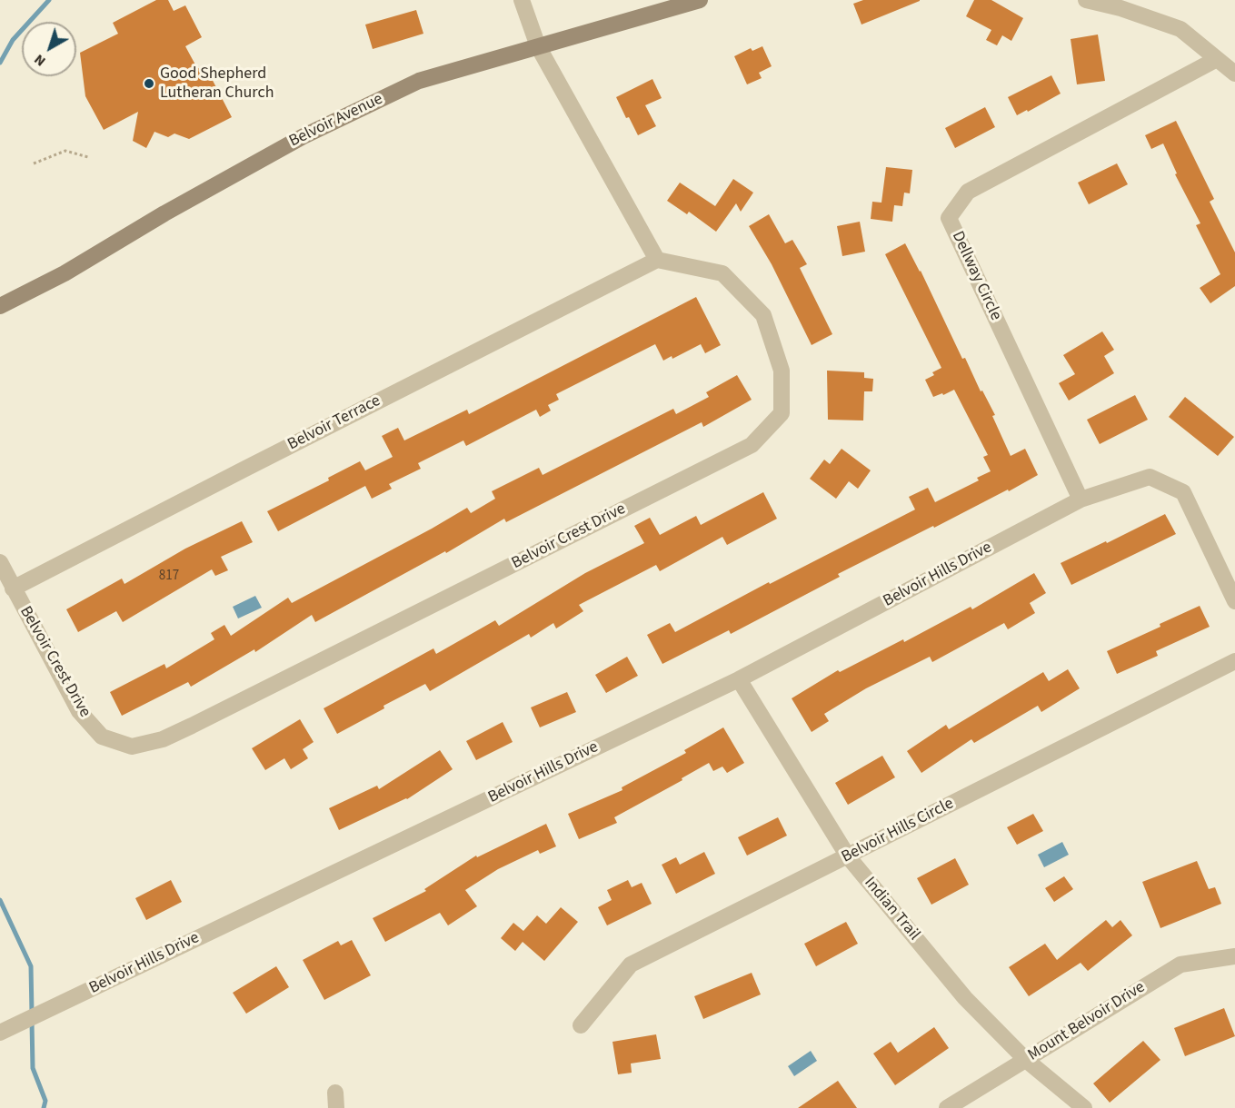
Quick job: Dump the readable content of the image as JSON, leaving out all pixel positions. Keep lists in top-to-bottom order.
{
  "streets": {
    "street": [
      "Belvoir Avenue",
      "Dellway Circle",
      "Belvoir Terrace",
      "Belvoir Crest Drive",
      "Belvoir Hills Drive",
      "Belvoir Hills Circle",
      "Indian Trail",
      "Mount Belvoir Drive"
    ]
  },
  "crossings": [
    ["Dellway Circle", "Belvoir Hills Drive"],
    ["Belvoir Terrace", "Belvoir Crest Drive"],
    ["Belvoir Hills Drive", "Indian Trail"],
    ["Belvoir Hills Circle", "Indian Trail"],
    ["Indian Trail", "Mount Belvoir Drive"]
  ],
  "places": ["Good Shepherd Lutheran Church"],
  "house_numbers": ["817"],
  "north": "bottom left"
}
